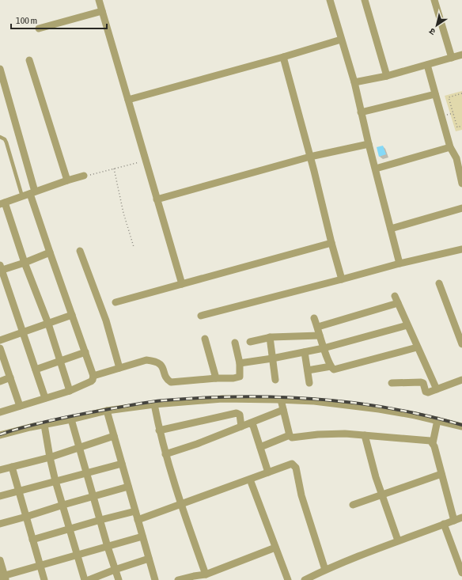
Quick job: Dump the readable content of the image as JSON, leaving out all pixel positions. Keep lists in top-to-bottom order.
{
  "scale_bar": "100 m",
  "north": "bottom left"
}
